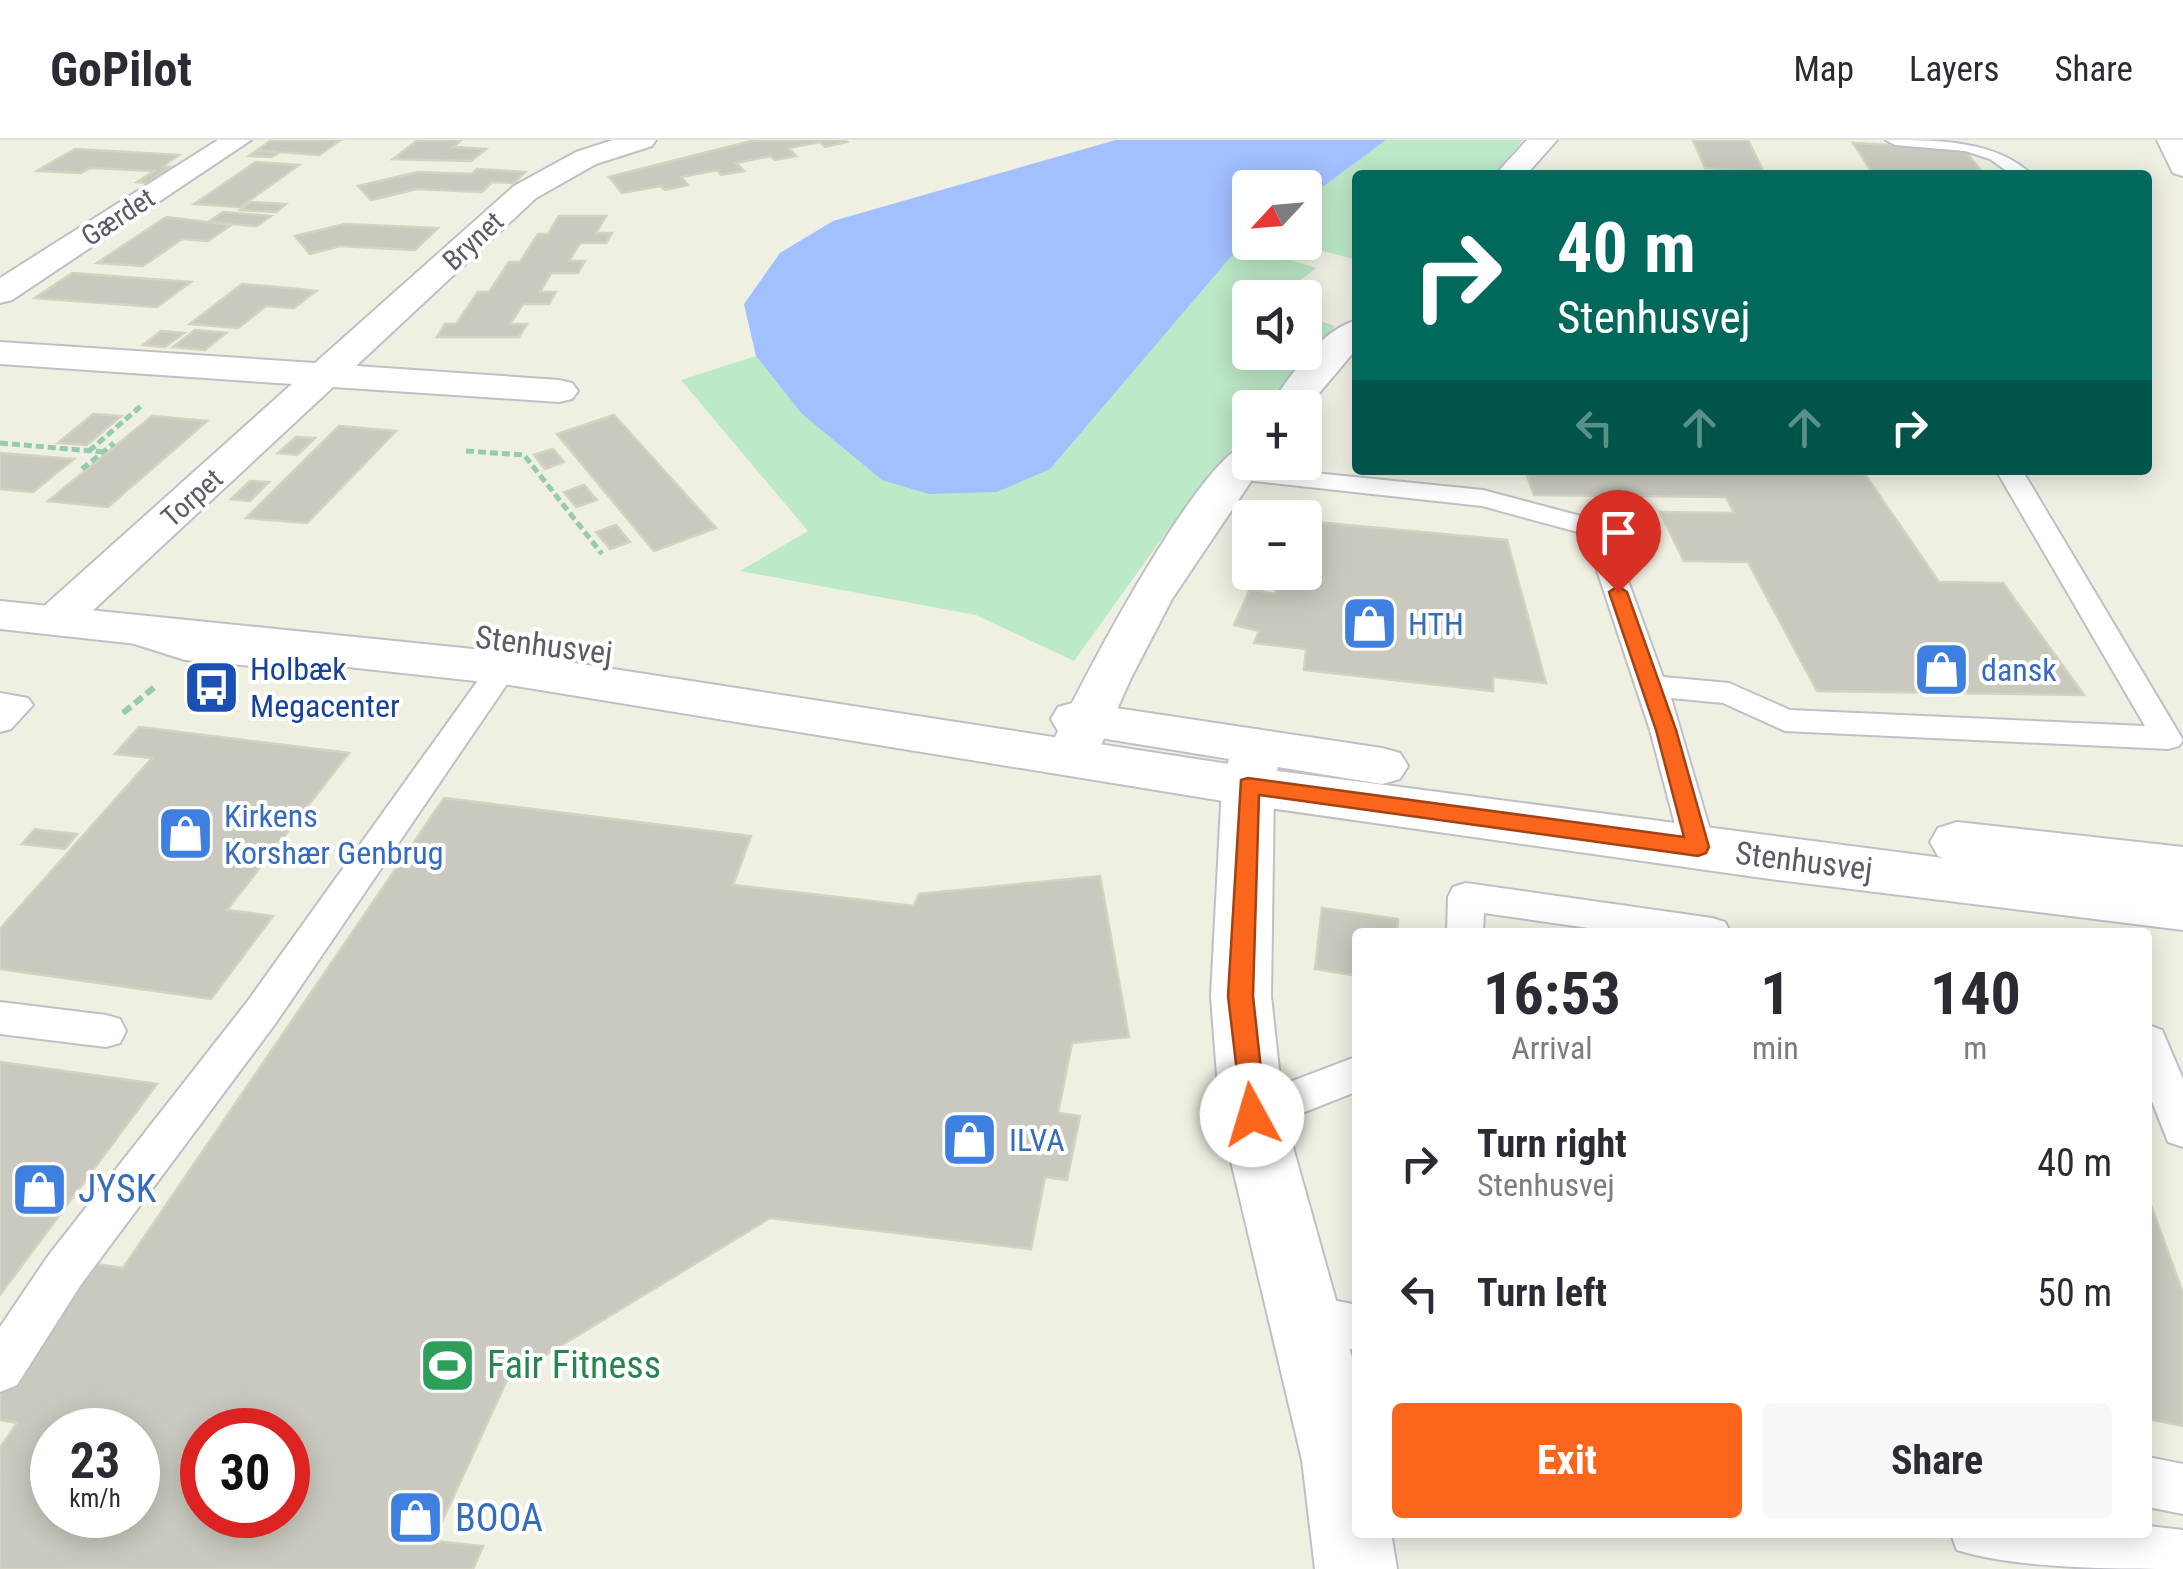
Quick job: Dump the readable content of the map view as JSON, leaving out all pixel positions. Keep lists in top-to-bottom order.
{
  "streets": {
    "street": [
      "Gærdet",
      "Brynet",
      "Torpet",
      "Stenhusvej"
    ]
  },
  "crossings": [
    ["Brynet", "Torpet"],
    ["Torpet", "Stenhusvej"]
  ],
  "places": {
    "shop": [
      "HTH",
      "dansk",
      "Kirkens Korshær Genbrug",
      "ILVA",
      "JYSK",
      "BOOA"
    ],
    "bus stop": ["Holbæk Megacenter"],
    "sports": ["Fair Fitness"]
  },
  "north": "bottom left",
  "page": {
    "header": "GoPilot",
    "nav": ["Map", "Layers", "Share"],
    "map_buttons": ["+", "−"],
    "turn": ["40 m", "Stenhusvej"],
    "eta": [
      "16:53",
      "Arrival",
      "1",
      "min",
      "140",
      "m"
    ],
    "list": [
      {
        "name": "Turn right",
        "note": "Stenhusvej",
        "value": "40 m"
      },
      {
        "name": "Turn left",
        "value": "50 m"
      }
    ],
    "buttons": ["Exit", "Share"],
    "speed": "23 km/h",
    "limit": "30"
  }
}
